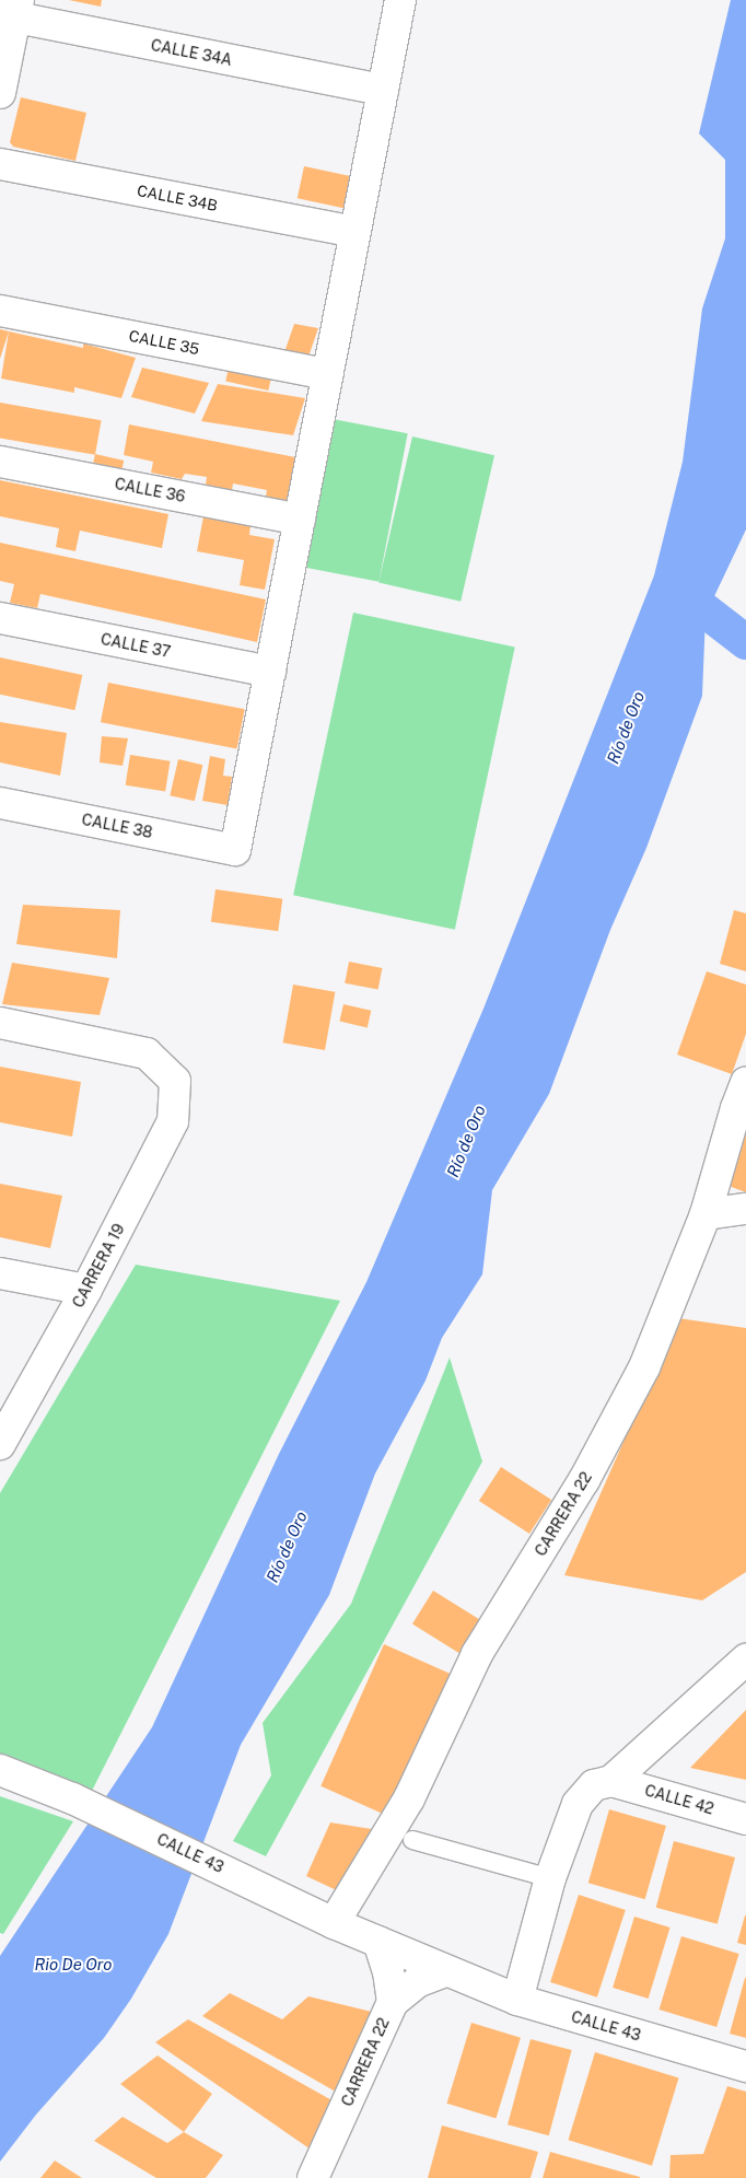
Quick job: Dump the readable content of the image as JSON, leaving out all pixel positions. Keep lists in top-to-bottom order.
{
  "streets": {
    "street": [
      "CALLE 34A",
      "CALLE 34B",
      "CALLE 35",
      "CALLE 36",
      "CALLE 37",
      "CALLE 38",
      "CARRERA 19",
      "CARRERA 22",
      "CALLE 42",
      "CALLE 43"
    ]
  },
  "crossings": [
    ["CALLE 37", "CALLE 38"],
    ["CARRERA 22", "CALLE 43"]
  ],
  "water": ["Río de Oro", "Rio De Oro"]
}
